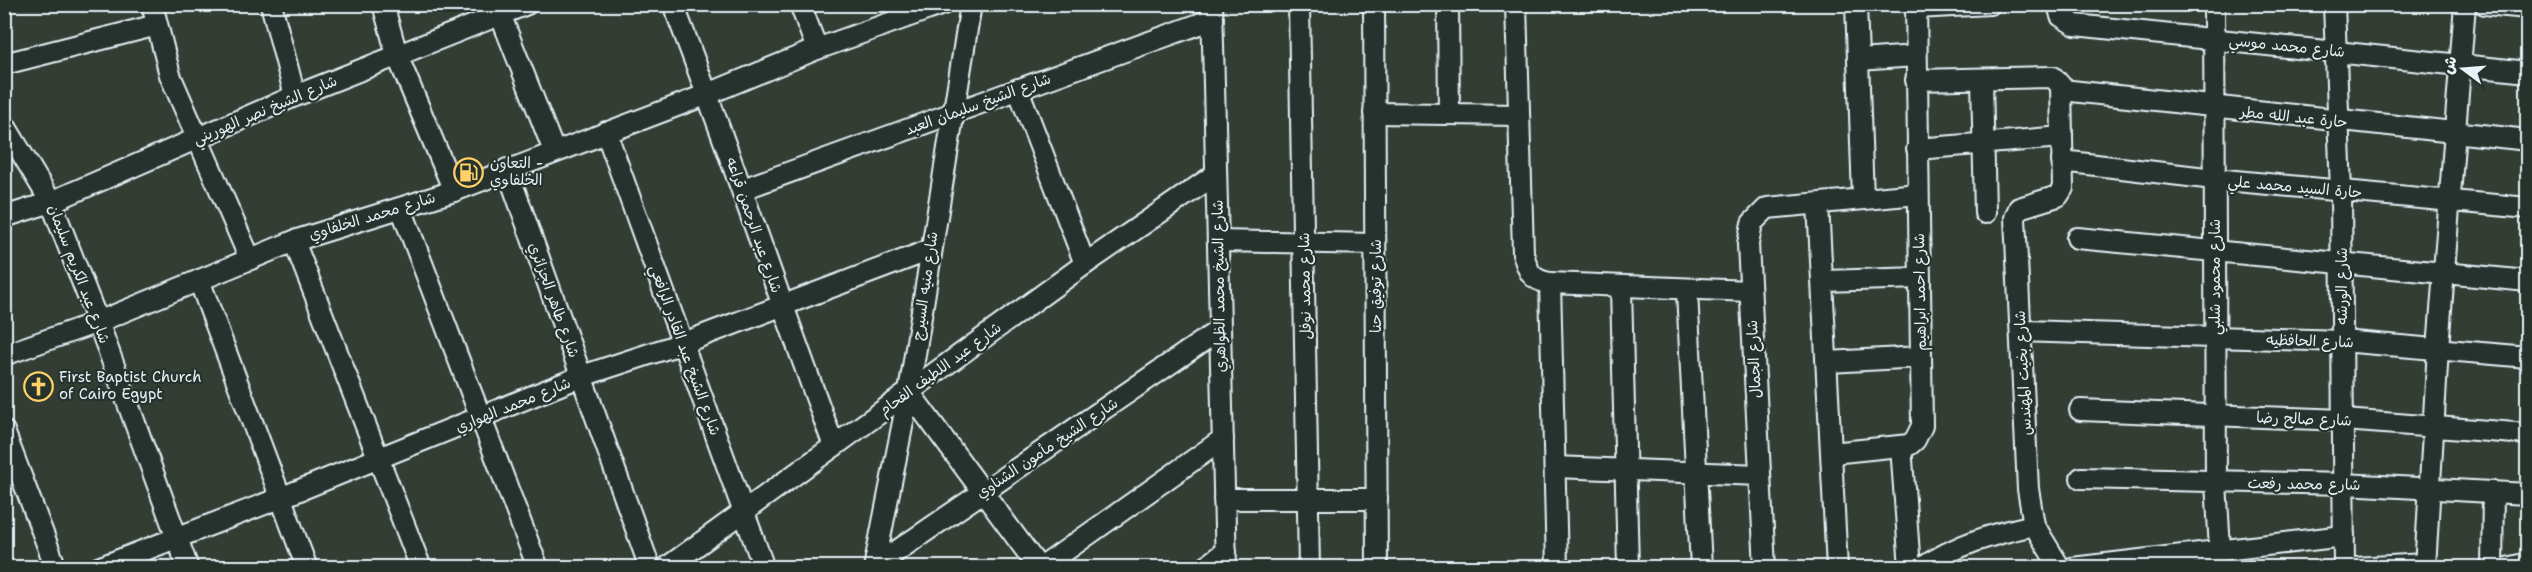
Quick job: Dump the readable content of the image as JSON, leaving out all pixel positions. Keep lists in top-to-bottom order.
{
  "streets": {
    "street": [
      "شارع محمد موسي",
      "شارع الشيخ سليمان العبد",
      "شارع الشيخ نصر الهوريني",
      "حارة عبد الله مطر",
      "حارة السيد محمد علي",
      "شارع محمد الخلفاوي",
      "شارع عبد الرحمن قراعه",
      "شارع عبد الكريم سليمان",
      "شارع محمود شلبي",
      "شارع منيه السيرج",
      "شارع الشيخ محمد الظواهري",
      "شارع محمد نوفل",
      "شارع توفيق حنا",
      "شارع الورشه",
      "شارع احمد ابراهيم",
      "شارع طاهر الجزائري",
      "شارع الحافظيه",
      "شارع الشيخ عبد القادر الرافعي",
      "شارع الجمال",
      "شارع عبد اللطيف الفحام",
      "شارع بخيت المهندس",
      "شارع محمد الهواري",
      "شارع صالح رضا",
      "شارع الشيخ مأمون الشناوي",
      "شارع محمد رفعت"
    ]
  },
  "crossings": [
    ["شارع محمد موسي", "شارع محمود شلبي"],
    ["شارع محمد موسي", "شارع الورشه"],
    ["شارع الشيخ سليمان العبد", "شارع عبد الرحمن قراعه"],
    ["شارع الشيخ سليمان العبد", "شارع منيه السيرج"],
    ["شارع الشيخ سليمان العبد", "شارع الشيخ محمد الظواهري"],
    ["شارع الشيخ نصر الهوريني", "شارع عبد الكريم سليمان"],
    ["حارة عبد الله مطر", "شارع محمود شلبي"],
    ["حارة عبد الله مطر", "شارع الورشه"],
    ["حارة السيد محمد علي", "شارع محمود شلبي"],
    ["حارة السيد محمد علي", "شارع الورشه"],
    ["حارة السيد محمد علي", "شارع بخيت المهندس"],
    ["شارع محمد الخلفاوي", "شارع عبد الرحمن قراعه"],
    ["شارع محمد الخلفاوي", "شارع عبد الكريم سليمان"],
    ["شارع محمد الخلفاوي", "شارع طاهر الجزائري"],
    ["شارع محمد الخلفاوي", "شارع الشيخ عبد القادر الرافعي"],
    ["شارع عبد الرحمن قراعه", "شارع عبد اللطيف الفحام"],
    ["شارع عبد الرحمن قراعه", "شارع محمد الهواري"],
    ["شارع عبد الكريم سليمان", "شارع محمد الهواري"],
    ["شارع محمود شلبي", "شارع الحافظيه"],
    ["شارع محمود شلبي", "شارع صالح رضا"],
    ["شارع محمود شلبي", "شارع محمد رفعت"],
    ["شارع منيه السيرج", "شارع عبد اللطيف الفحام"],
    ["شارع منيه السيرج", "شارع محمد الهواري"],
    ["شارع منيه السيرج", "شارع الشيخ مأمون الشناوي"],
    ["شارع الشيخ محمد الظواهري", "شارع عبد اللطيف الفحام"],
    ["شارع الشيخ محمد الظواهري", "شارع الشيخ مأمون الشناوي"],
    ["شارع الورشه", "شارع الحافظيه"],
    ["شارع الورشه", "شارع صالح رضا"],
    ["شارع الورشه", "شارع محمد رفعت"],
    ["شارع طاهر الجزائري", "شارع محمد الهواري"],
    ["شارع الحافظيه", "شارع بخيت المهندس"],
    ["شارع الشيخ عبد القادر الرافعي", "شارع عبد اللطيف الفحام"],
    ["شارع الشيخ عبد القادر الرافعي", "شارع محمد الهواري"]
  ],
  "places": {
    "fuel station": ["التعاون - الخلفاوي"],
    "church": ["First Baptist Church of Cairo Egypt"]
  },
  "north": "left"
}
